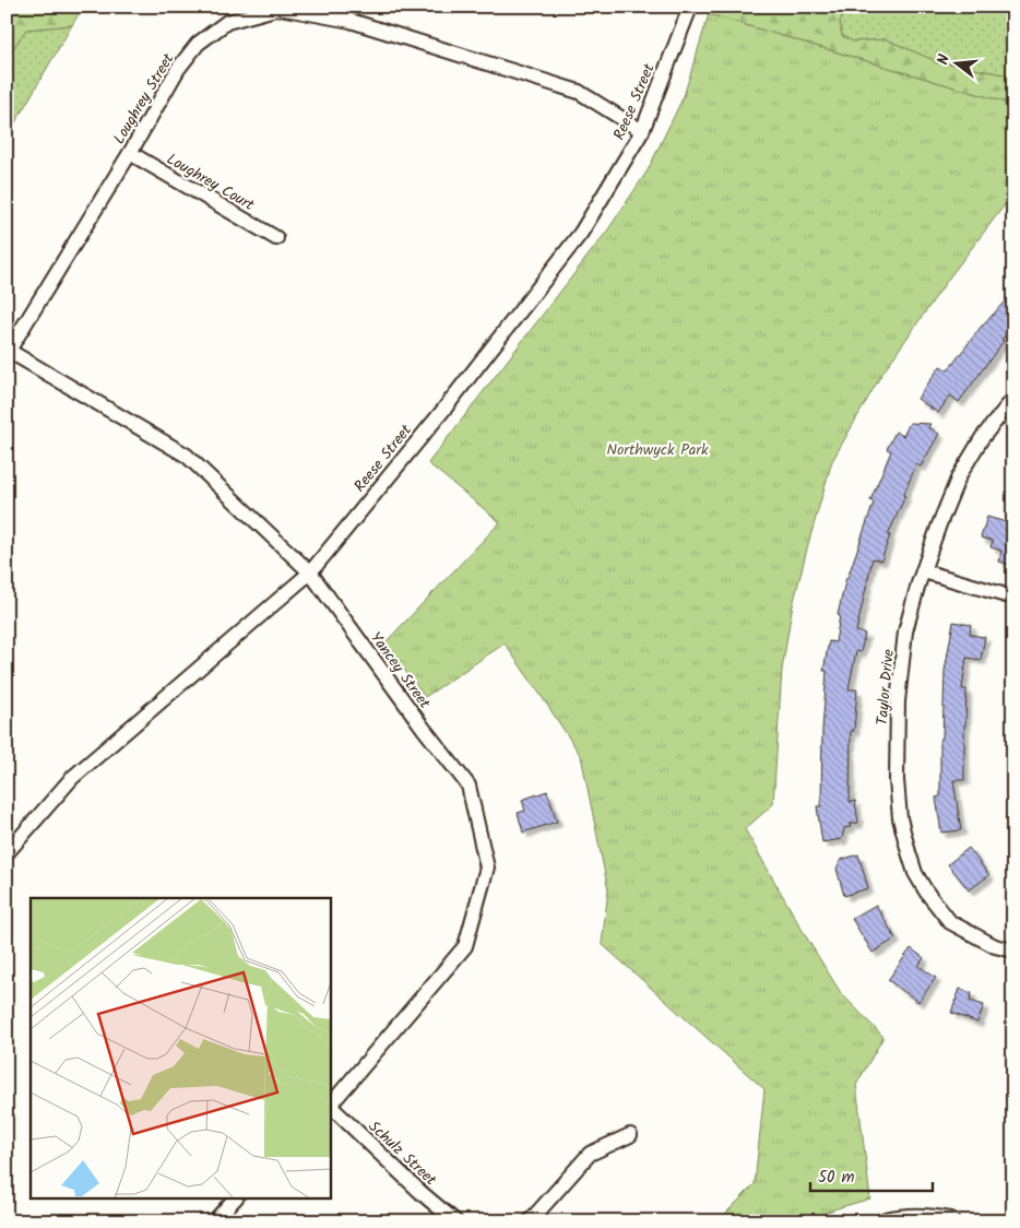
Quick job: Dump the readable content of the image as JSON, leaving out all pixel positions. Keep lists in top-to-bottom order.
{
  "streets": {
    "street": [
      "Loughrey Street",
      "Reese Street",
      "Loughrey Court",
      "Yancey Street",
      "Taylor Drive",
      "Schulz Street"
    ]
  },
  "crossings": [
    ["Loughrey Street", "Reese Street"],
    ["Loughrey Street", "Loughrey Court"],
    ["Loughrey Street", "Yancey Street"],
    ["Reese Street", "Yancey Street"],
    ["Yancey Street", "Schulz Street"]
  ],
  "parks": ["Northwyck Park"],
  "scale_bar": "50 m",
  "north": "left"
}
